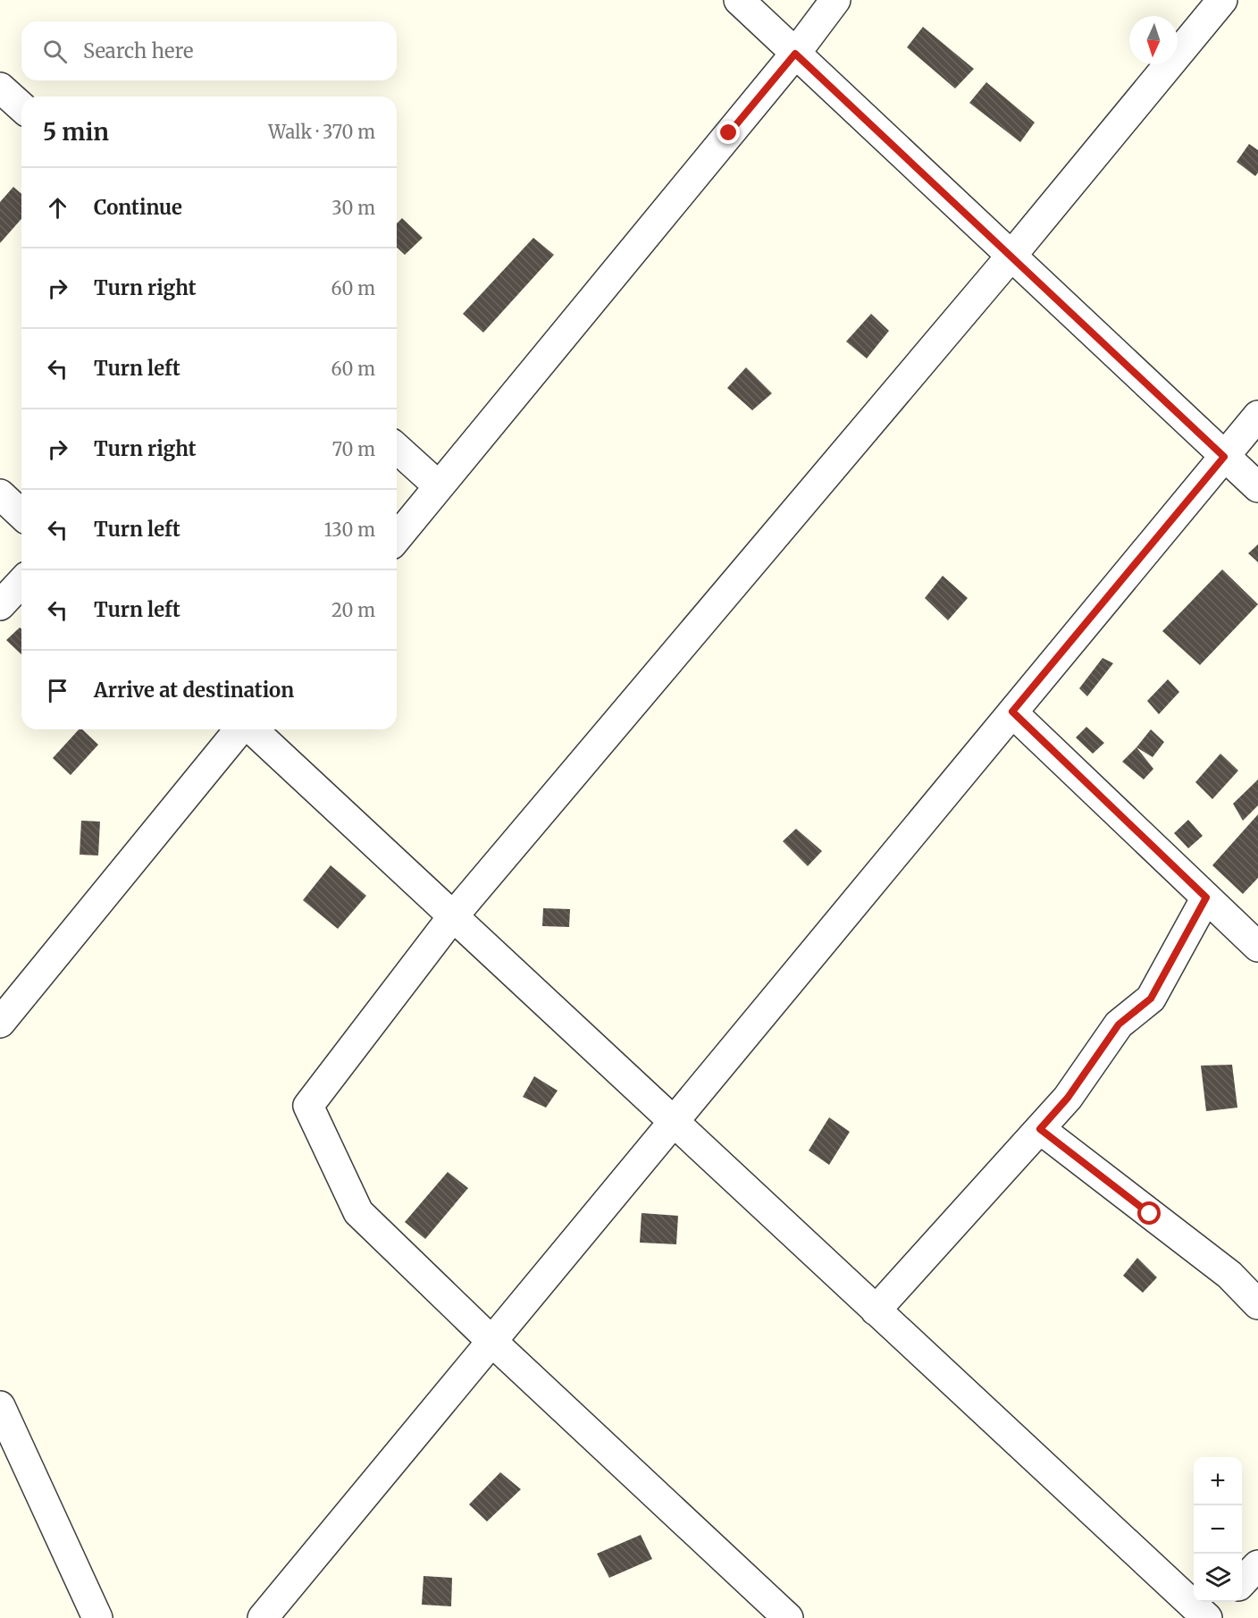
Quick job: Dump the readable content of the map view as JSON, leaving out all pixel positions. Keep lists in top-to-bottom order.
{
  "north": "bottom",
  "page": {
    "search": "Search here",
    "heading": ["5 min", "Walk · 370 m"],
    "list": [
      ["Continue", "30 m"],
      ["Turn right", "60 m"],
      ["Turn left", "60 m"],
      ["Turn right", "70 m"],
      ["Turn left", "130 m"],
      ["Turn left", "20 m"],
      "Arrive at destination"
    ],
    "map_buttons": ["+", "−"]
  }
}
